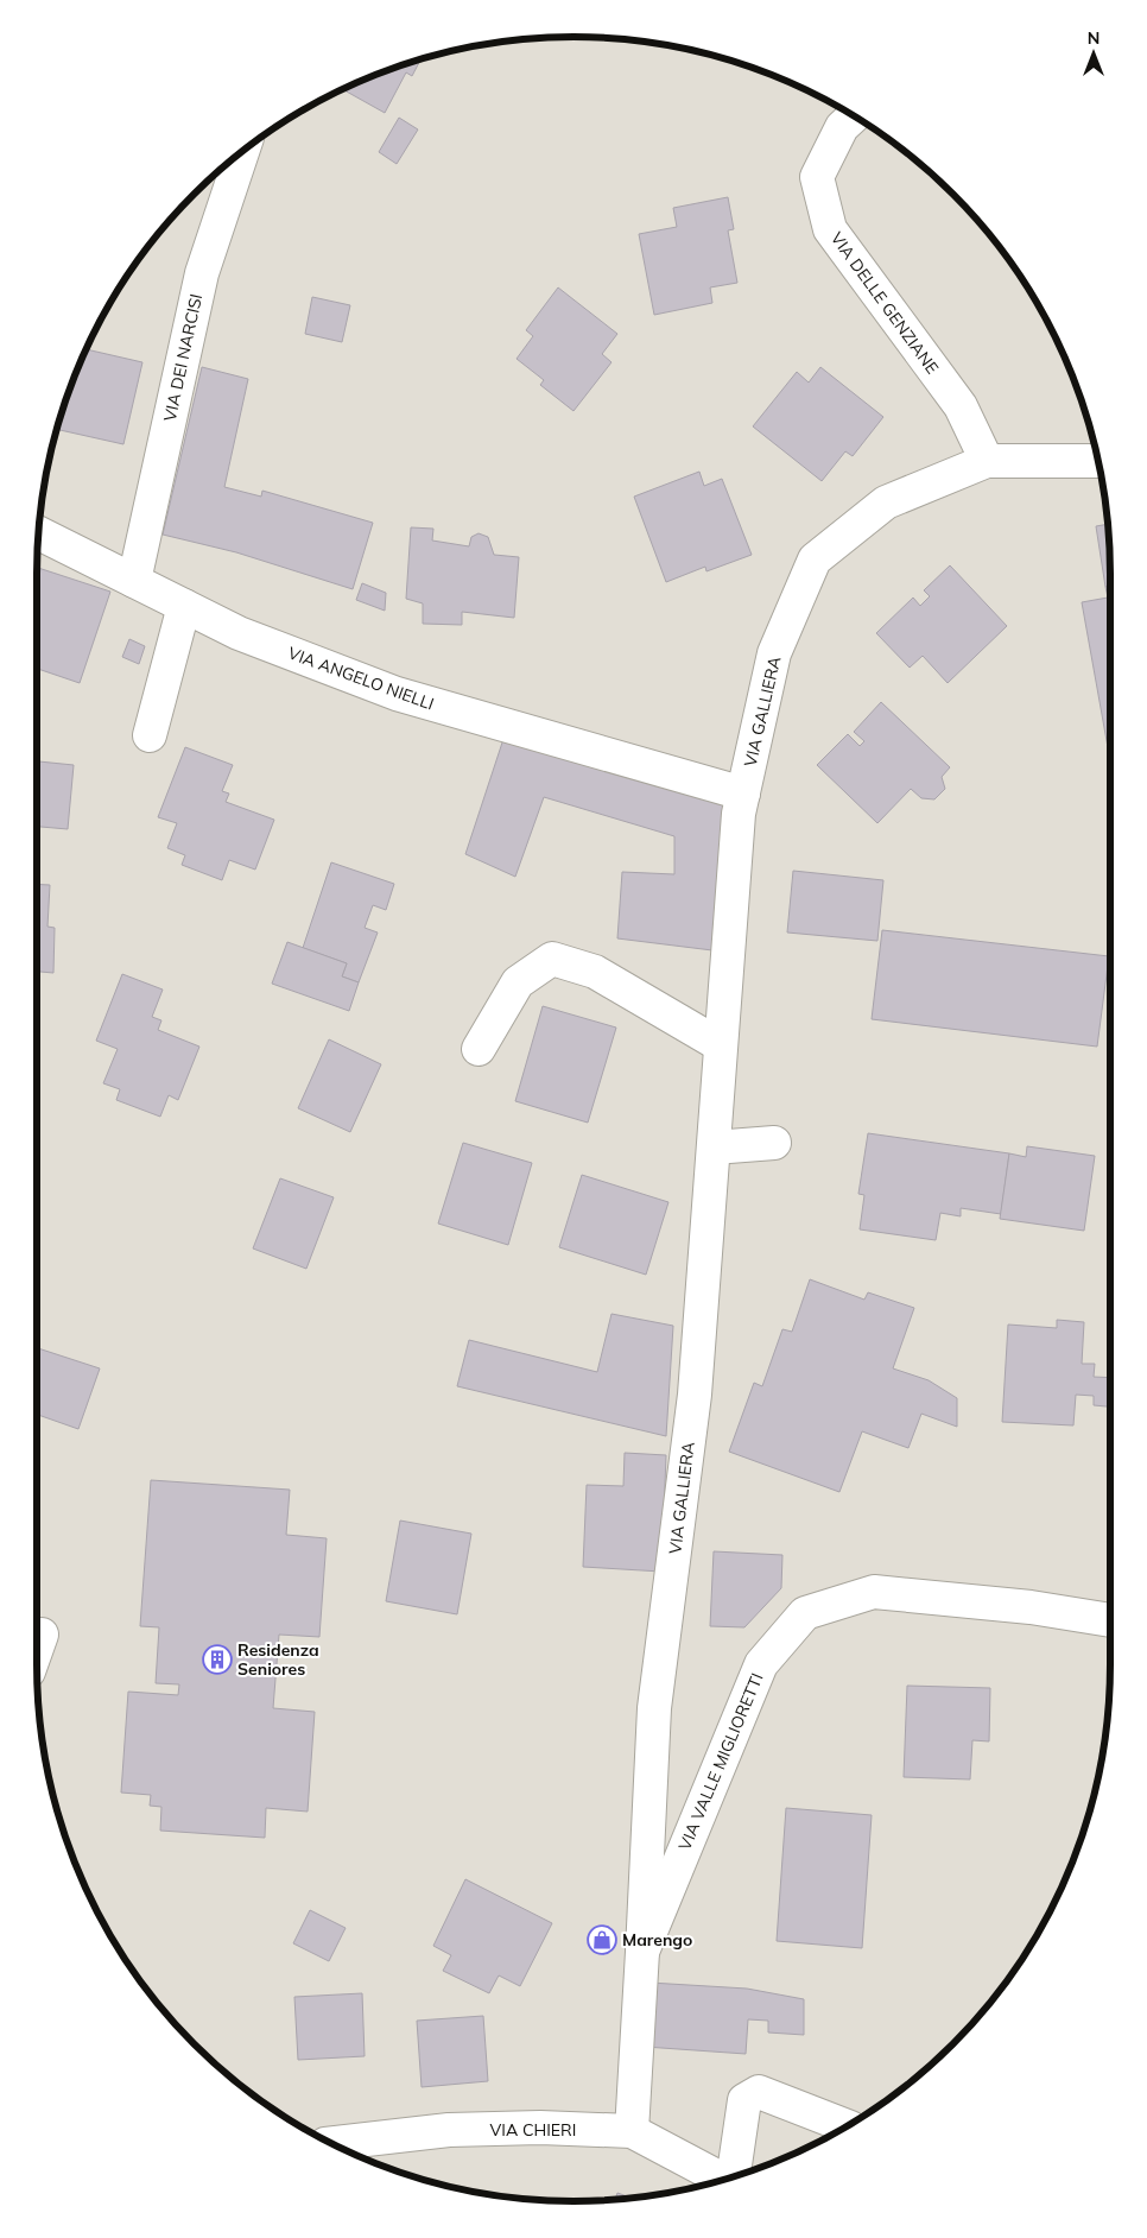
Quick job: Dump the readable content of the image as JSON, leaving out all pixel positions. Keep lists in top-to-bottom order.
{
  "streets": {
    "street": [
      "VIA DELLE GENZIANE",
      "VIA DEI NARCISI",
      "VIA ANGELO NIELLI",
      "VIA GALLIERA",
      "VIA VALLE MIGLIORETTI",
      "VIA CHIERI"
    ]
  },
  "crossings": [
    ["VIA DELLE GENZIANE", "VIA GALLIERA"],
    ["VIA DEI NARCISI", "VIA ANGELO NIELLI"],
    ["VIA ANGELO NIELLI", "VIA GALLIERA"],
    ["VIA GALLIERA", "VIA VALLE MIGLIORETTI"],
    ["VIA VALLE MIGLIORETTI", "VIA CHIERI"]
  ],
  "places": {
    "building": ["Residenza Seniores"],
    "shop": ["Marengo"]
  },
  "north": "top"
}
